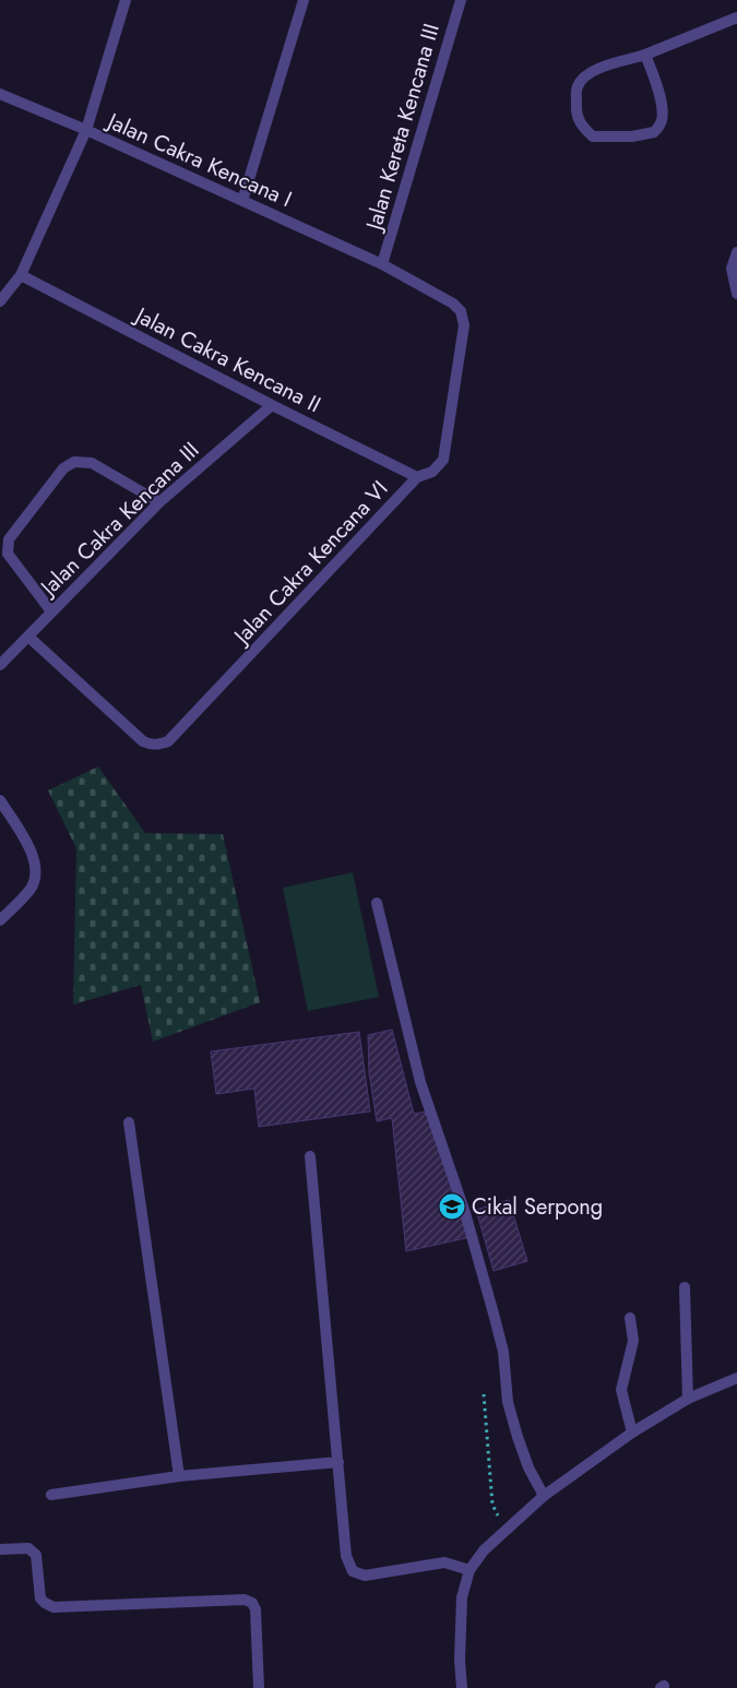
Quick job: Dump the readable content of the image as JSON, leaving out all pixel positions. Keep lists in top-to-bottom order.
{
  "streets": {
    "street": [
      "Jalan Kereta Kencana III",
      "Jalan Cakra Kencana I",
      "Jalan Cakra Kencana II",
      "Jalan Cakra Kencana III",
      "Jalan Cakra Kencana VI"
    ]
  },
  "crossings": [
    ["Jalan Kereta Kencana III", "Jalan Cakra Kencana I"],
    ["Jalan Kereta Kencana III", "Jalan Cakra Kencana VI"],
    ["Jalan Cakra Kencana I", "Jalan Cakra Kencana VI"],
    ["Jalan Cakra Kencana II", "Jalan Cakra Kencana III"],
    ["Jalan Cakra Kencana II", "Jalan Cakra Kencana VI"],
    ["Jalan Cakra Kencana III", "Jalan Cakra Kencana VI"]
  ],
  "places": {
    "school or university": ["Cikal Serpong"]
  }
}
